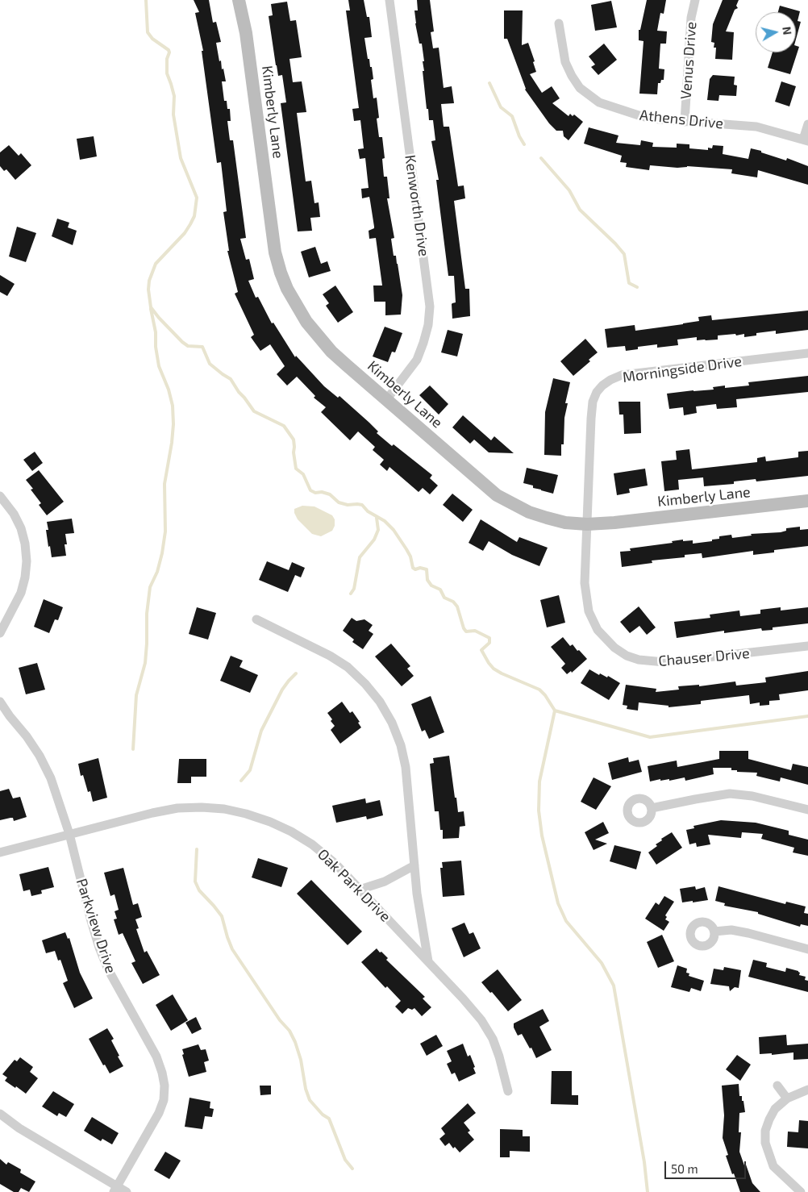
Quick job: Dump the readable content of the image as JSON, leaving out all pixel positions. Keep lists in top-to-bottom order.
{
  "streets": {
    "street": [
      "Venus Drive",
      "Kimberly Lane",
      "Athens Drive",
      "Kenworth Drive",
      "Morningside Drive",
      "Chauser Drive",
      "Oak Park Drive",
      "Parkview Drive"
    ]
  },
  "crossings": [
    ["Venus Drive", "Athens Drive"],
    ["Kimberly Lane", "Kenworth Drive"],
    ["Kimberly Lane", "Morningside Drive"],
    ["Kimberly Lane", "Chauser Drive"],
    ["Morningside Drive", "Chauser Drive"],
    ["Oak Park Drive", "Parkview Drive"]
  ],
  "scale_bar": "50 m",
  "north": "right"
}
